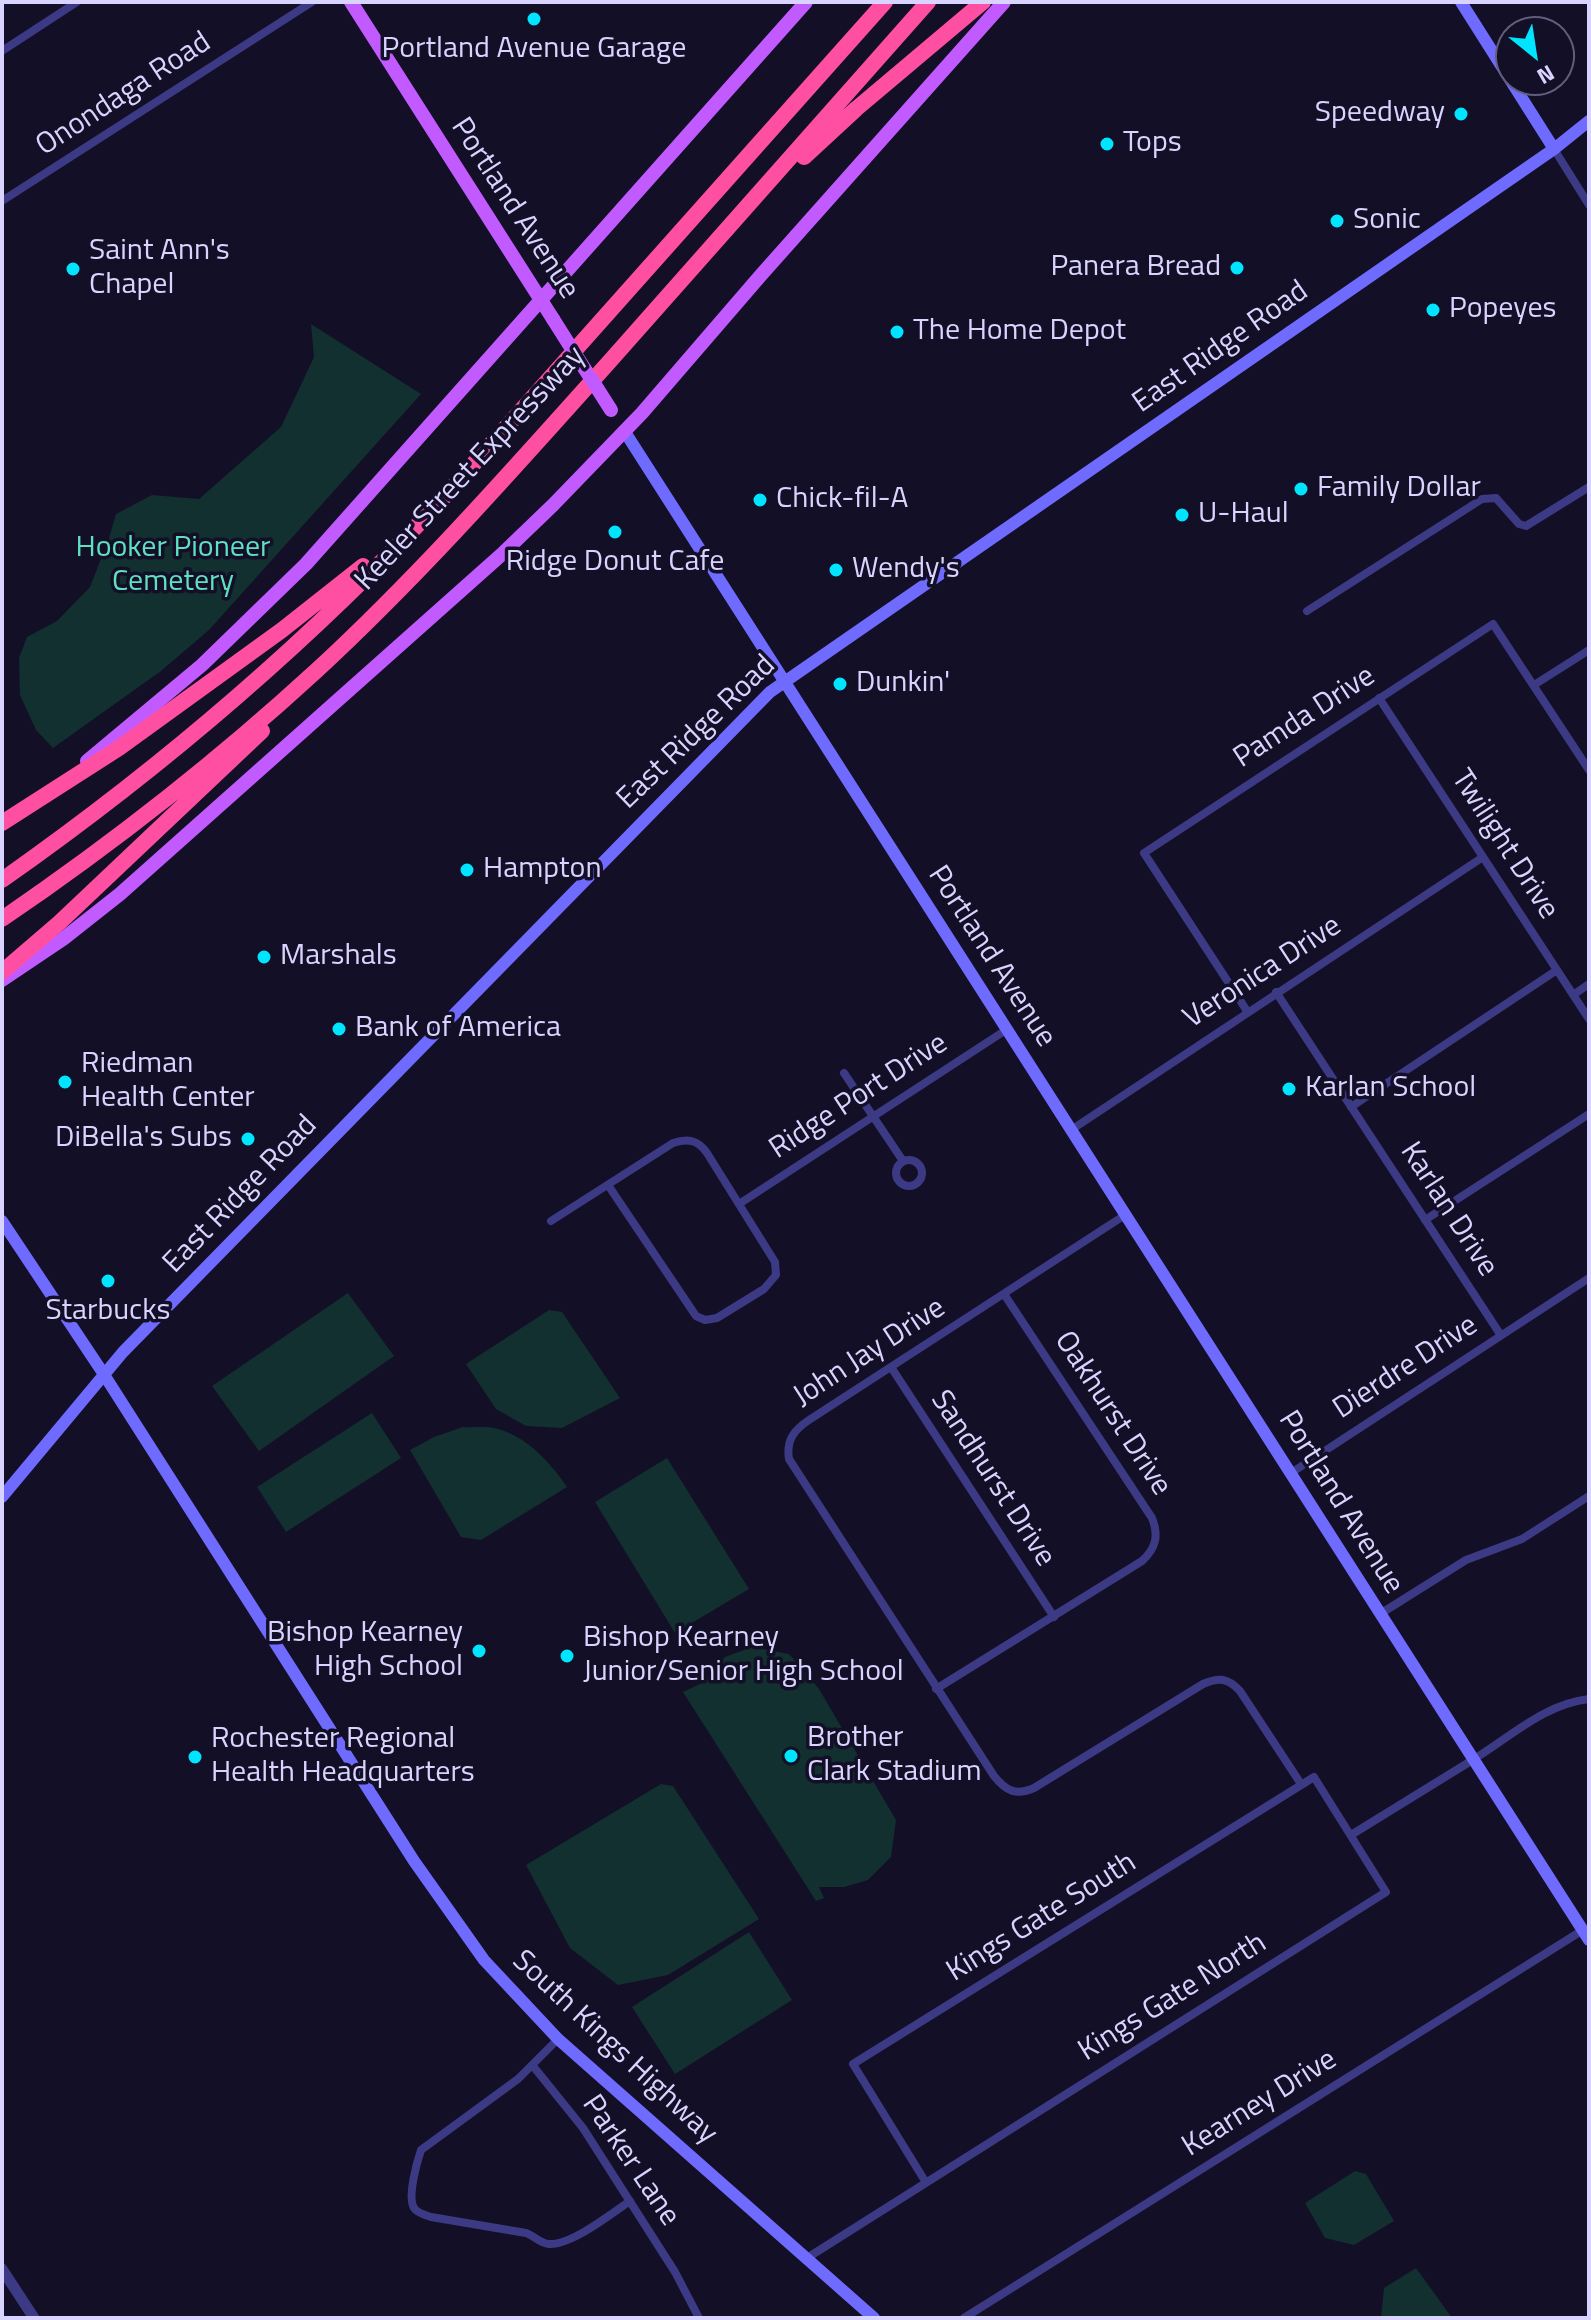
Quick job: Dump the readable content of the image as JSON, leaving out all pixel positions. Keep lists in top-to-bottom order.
{
  "streets": {
    "highway": ["Keeler Street Expressway"],
    "main road": ["Portland Avenue", "East Ridge Road", "South Kings Highway"],
    "street": [
      "Onondaga Road",
      "Pamda Drive",
      "Twilight Drive",
      "Veronica Drive",
      "Ridge Port Drive",
      "Karlan Drive",
      "John Jay Drive",
      "Dierdre Drive",
      "Oakhurst Drive",
      "Sandhurst Drive",
      "Kings Gate South",
      "Kings Gate North",
      "Kearney Drive",
      "Parker Lane"
    ]
  },
  "crossings": [
    ["Portland Avenue", "East Ridge Road"],
    ["Portland Avenue", "Veronica Drive"],
    ["Portland Avenue", "Ridge Port Drive"],
    ["Portland Avenue", "John Jay Drive"],
    ["Portland Avenue", "Dierdre Drive"],
    ["Portland Avenue", "Kearney Drive"],
    ["East Ridge Road", "South Kings Highway"],
    ["Pamda Drive", "Twilight Drive"],
    ["Pamda Drive", "Veronica Drive"],
    ["Twilight Drive", "Veronica Drive"],
    ["Veronica Drive", "Karlan Drive"],
    ["Karlan Drive", "Dierdre Drive"],
    ["John Jay Drive", "Oakhurst Drive"],
    ["John Jay Drive", "Sandhurst Drive"],
    ["John Jay Drive", "Kings Gate South"],
    ["Oakhurst Drive", "Sandhurst Drive"],
    ["Kings Gate South", "Kings Gate North"],
    ["Kings Gate North", "South Kings Highway"]
  ],
  "parks": ["Hooker Pioneer Cemetery"],
  "places": [
    "Portland Avenue Garage",
    "Speedway",
    "Tops",
    "Sonic",
    "Panera Bread",
    "Saint Ann's Chapel",
    "Popeyes",
    "The Home Depot",
    "Family Dollar",
    "Chick-fil-A",
    "U-Haul",
    "Ridge Donut Cafe",
    "Wendy's",
    "Dunkin'",
    "Hampton",
    "Marshals",
    "Bank of America",
    "Riedman Health Center",
    "Karlan School",
    "DiBella's Subs",
    "Starbucks",
    "Bishop Kearney High School",
    "Bishop Kearney Junior/Senior High School",
    "Brother Clark Stadium",
    "Rochester Regional Health Headquarters"
  ],
  "north": "bottom right"
}
